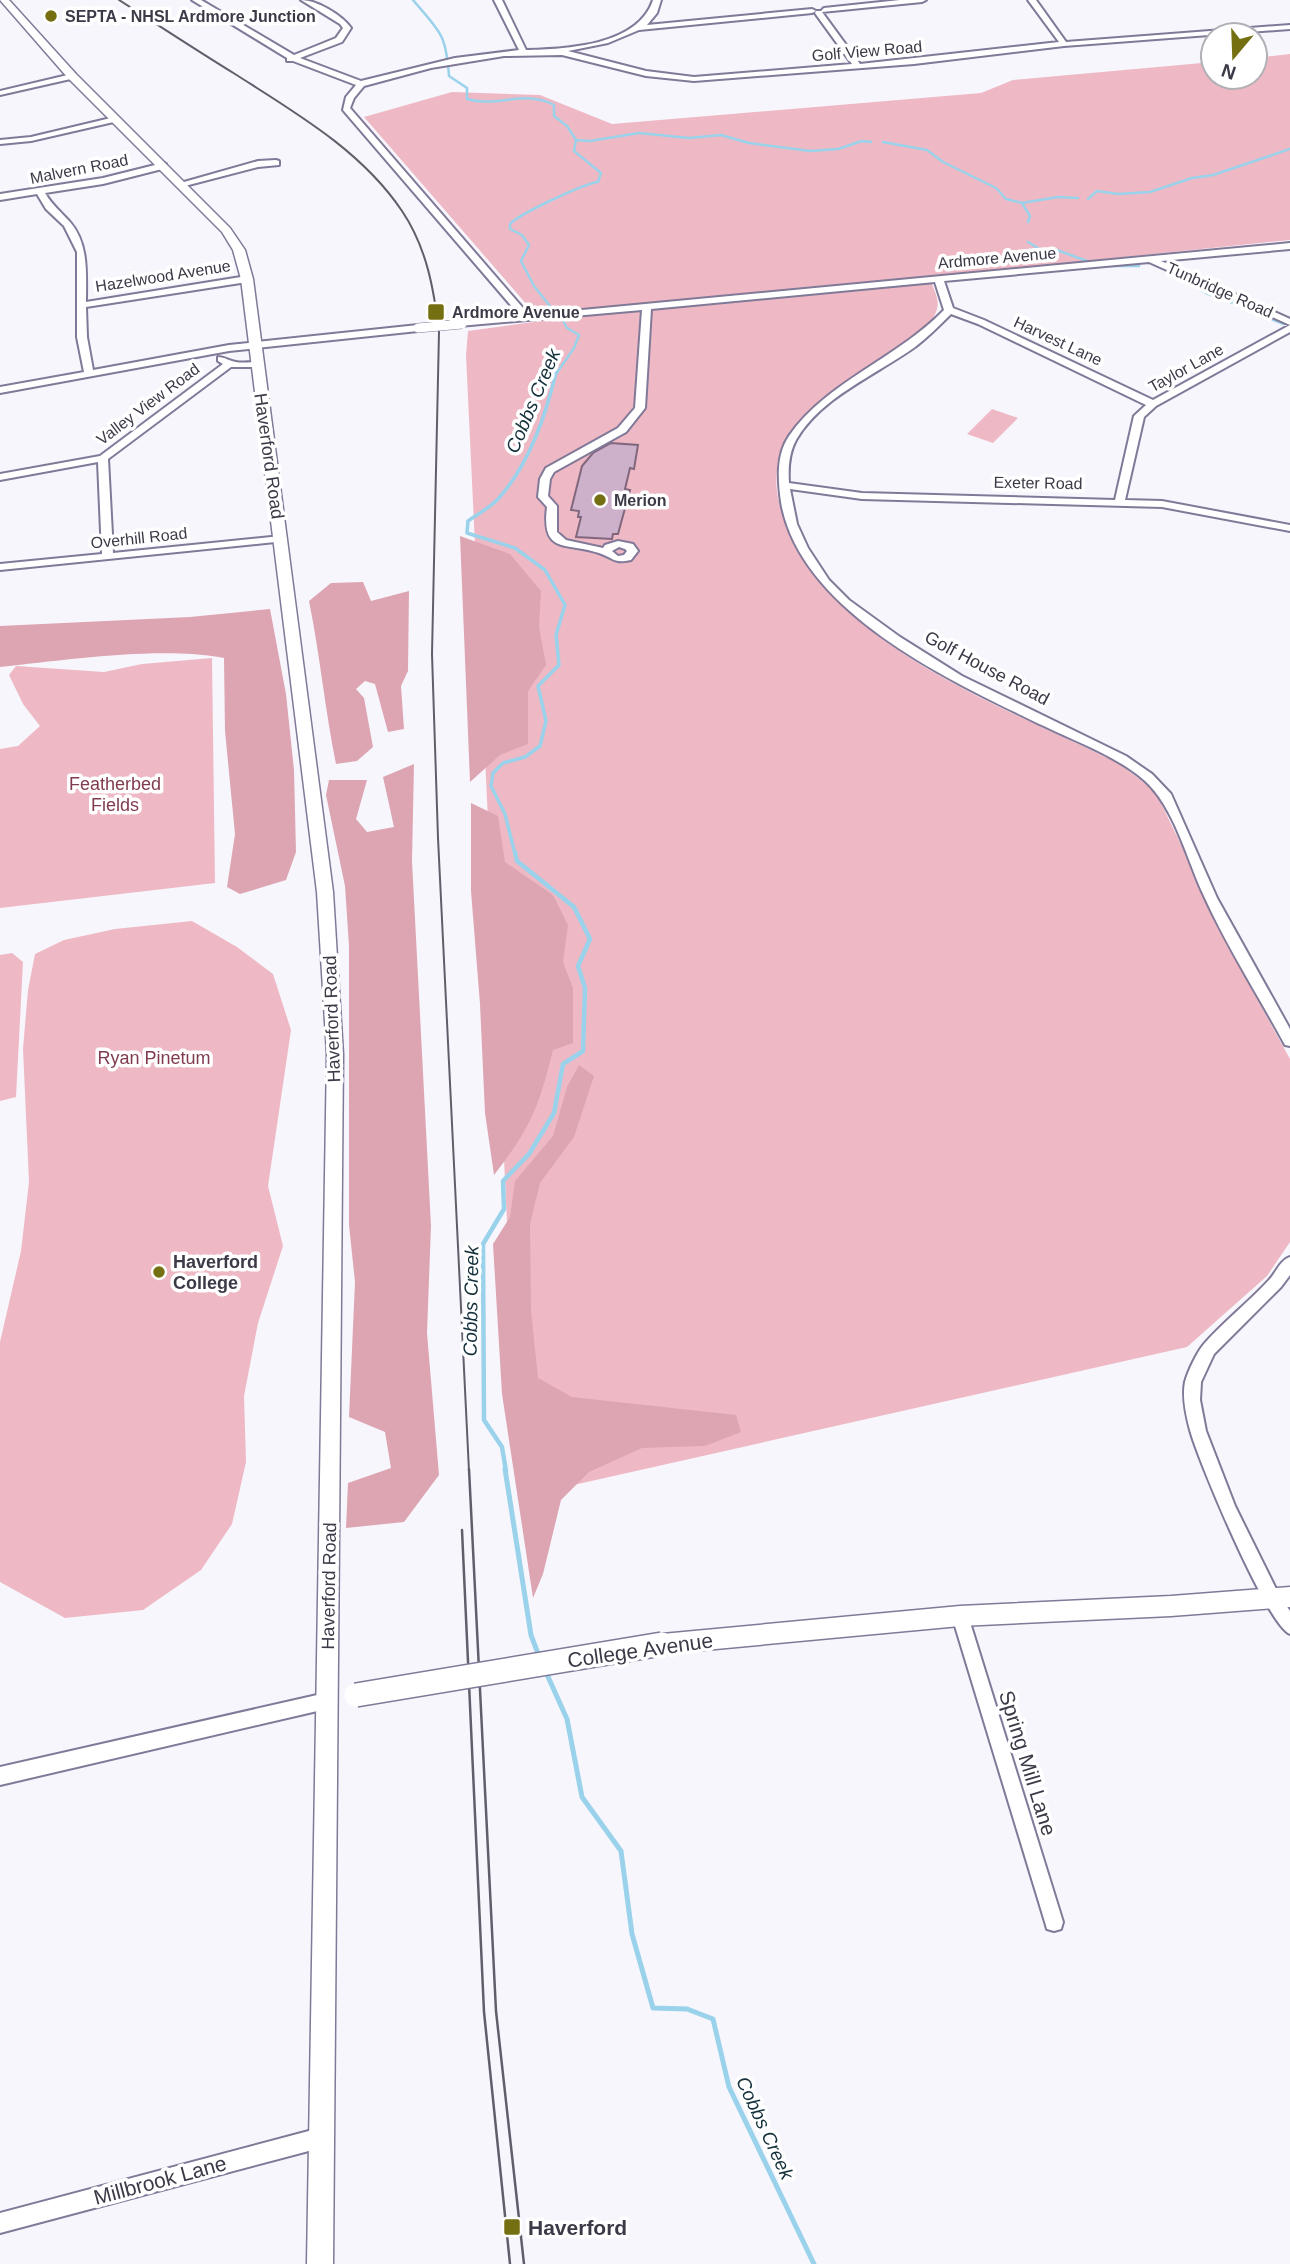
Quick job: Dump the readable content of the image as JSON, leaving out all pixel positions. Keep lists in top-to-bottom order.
{
  "streets": {
    "main road": ["Haverford Road", "College Avenue"],
    "street": [
      "Golf View Road",
      "Malvern Road",
      "Ardmore Avenue",
      "Hazelwood Avenue",
      "Tunbridge Road",
      "Harvest Lane",
      "Taylor Lane",
      "Valley View Road",
      "Exeter Road",
      "Overhill Road",
      "Golf House Road",
      "Spring Mill Lane",
      "Millbrook Lane"
    ]
  },
  "crossings": [
    ["Malvern Road", "Haverford Road"],
    ["Ardmore Avenue", "Tunbridge Road"],
    ["Ardmore Avenue", "Haverford Road"],
    ["Hazelwood Avenue", "Haverford Road"],
    ["Harvest Lane", "Taylor Lane"],
    ["Harvest Lane", "Golf House Road"],
    ["Taylor Lane", "Exeter Road"],
    ["Haverford Road", "Overhill Road"],
    ["Haverford Road", "College Avenue"],
    ["Haverford Road", "Millbrook Lane"],
    ["Exeter Road", "Golf House Road"],
    ["College Avenue", "Spring Mill Lane"]
  ],
  "water": ["Cobbs Creek"],
  "parks": ["Featherbed Fields", "Ryan Pinetum"],
  "places": {
    "other": ["SEPTA - NHSL Ardmore Junction", "Merion", "Haverford College"],
    "transit": ["Ardmore Avenue", "Haverford"]
  },
  "north": "bottom"
}
